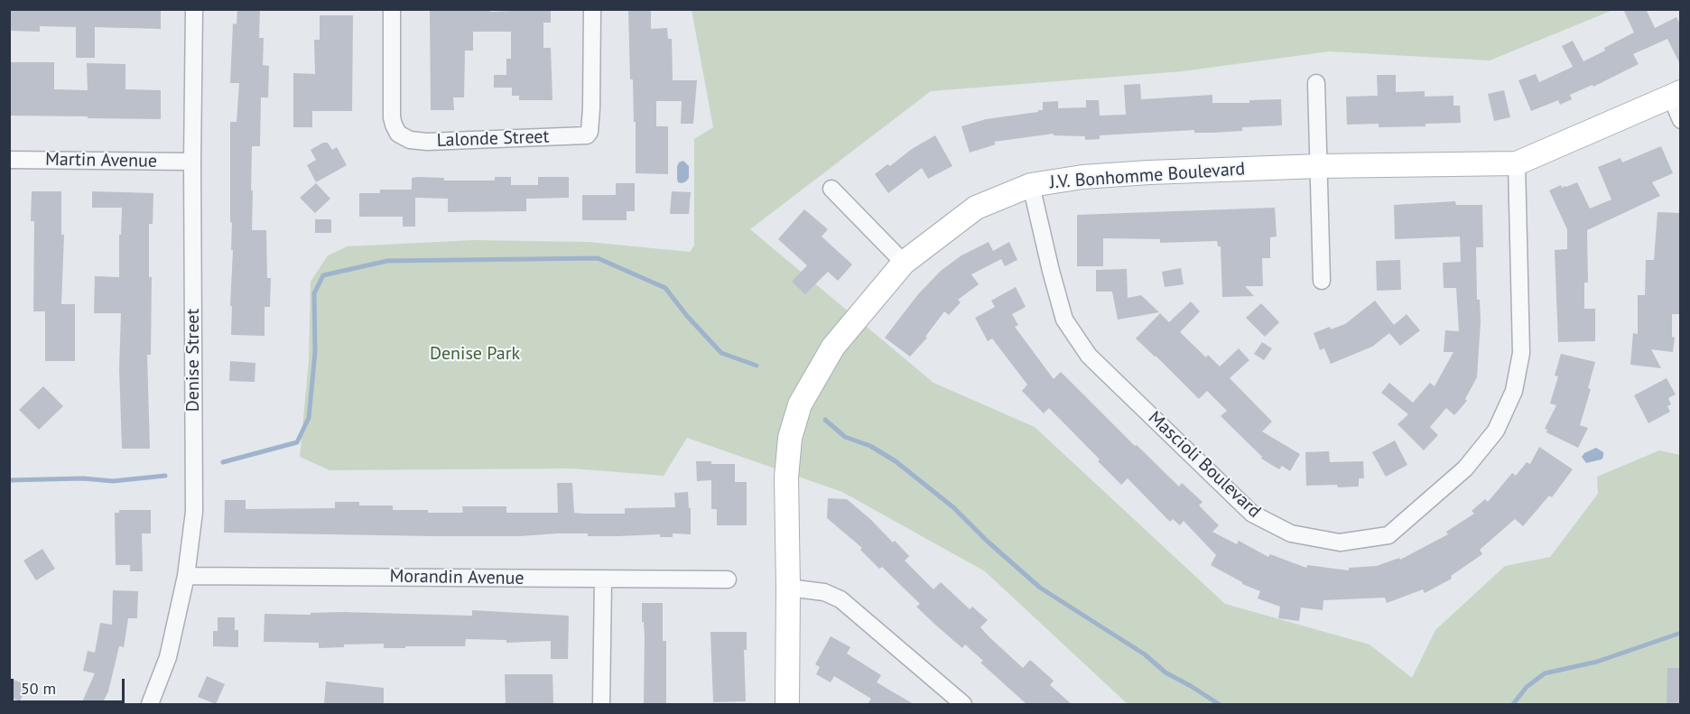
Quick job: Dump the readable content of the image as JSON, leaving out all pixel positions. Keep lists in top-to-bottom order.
{
  "streets": {
    "street": [
      "Lalonde Street",
      "Martin Avenue",
      "J.V. Bonhomme Boulevard",
      "Denise Street",
      "Mascioli Boulevard",
      "Morandin Avenue"
    ]
  },
  "crossings": [
    ["Martin Avenue", "Denise Street"],
    ["J.V. Bonhomme Boulevard", "Mascioli Boulevard"],
    ["Denise Street", "Morandin Avenue"]
  ],
  "parks": ["Denise Park"],
  "scale_bar": "50 m"
}
